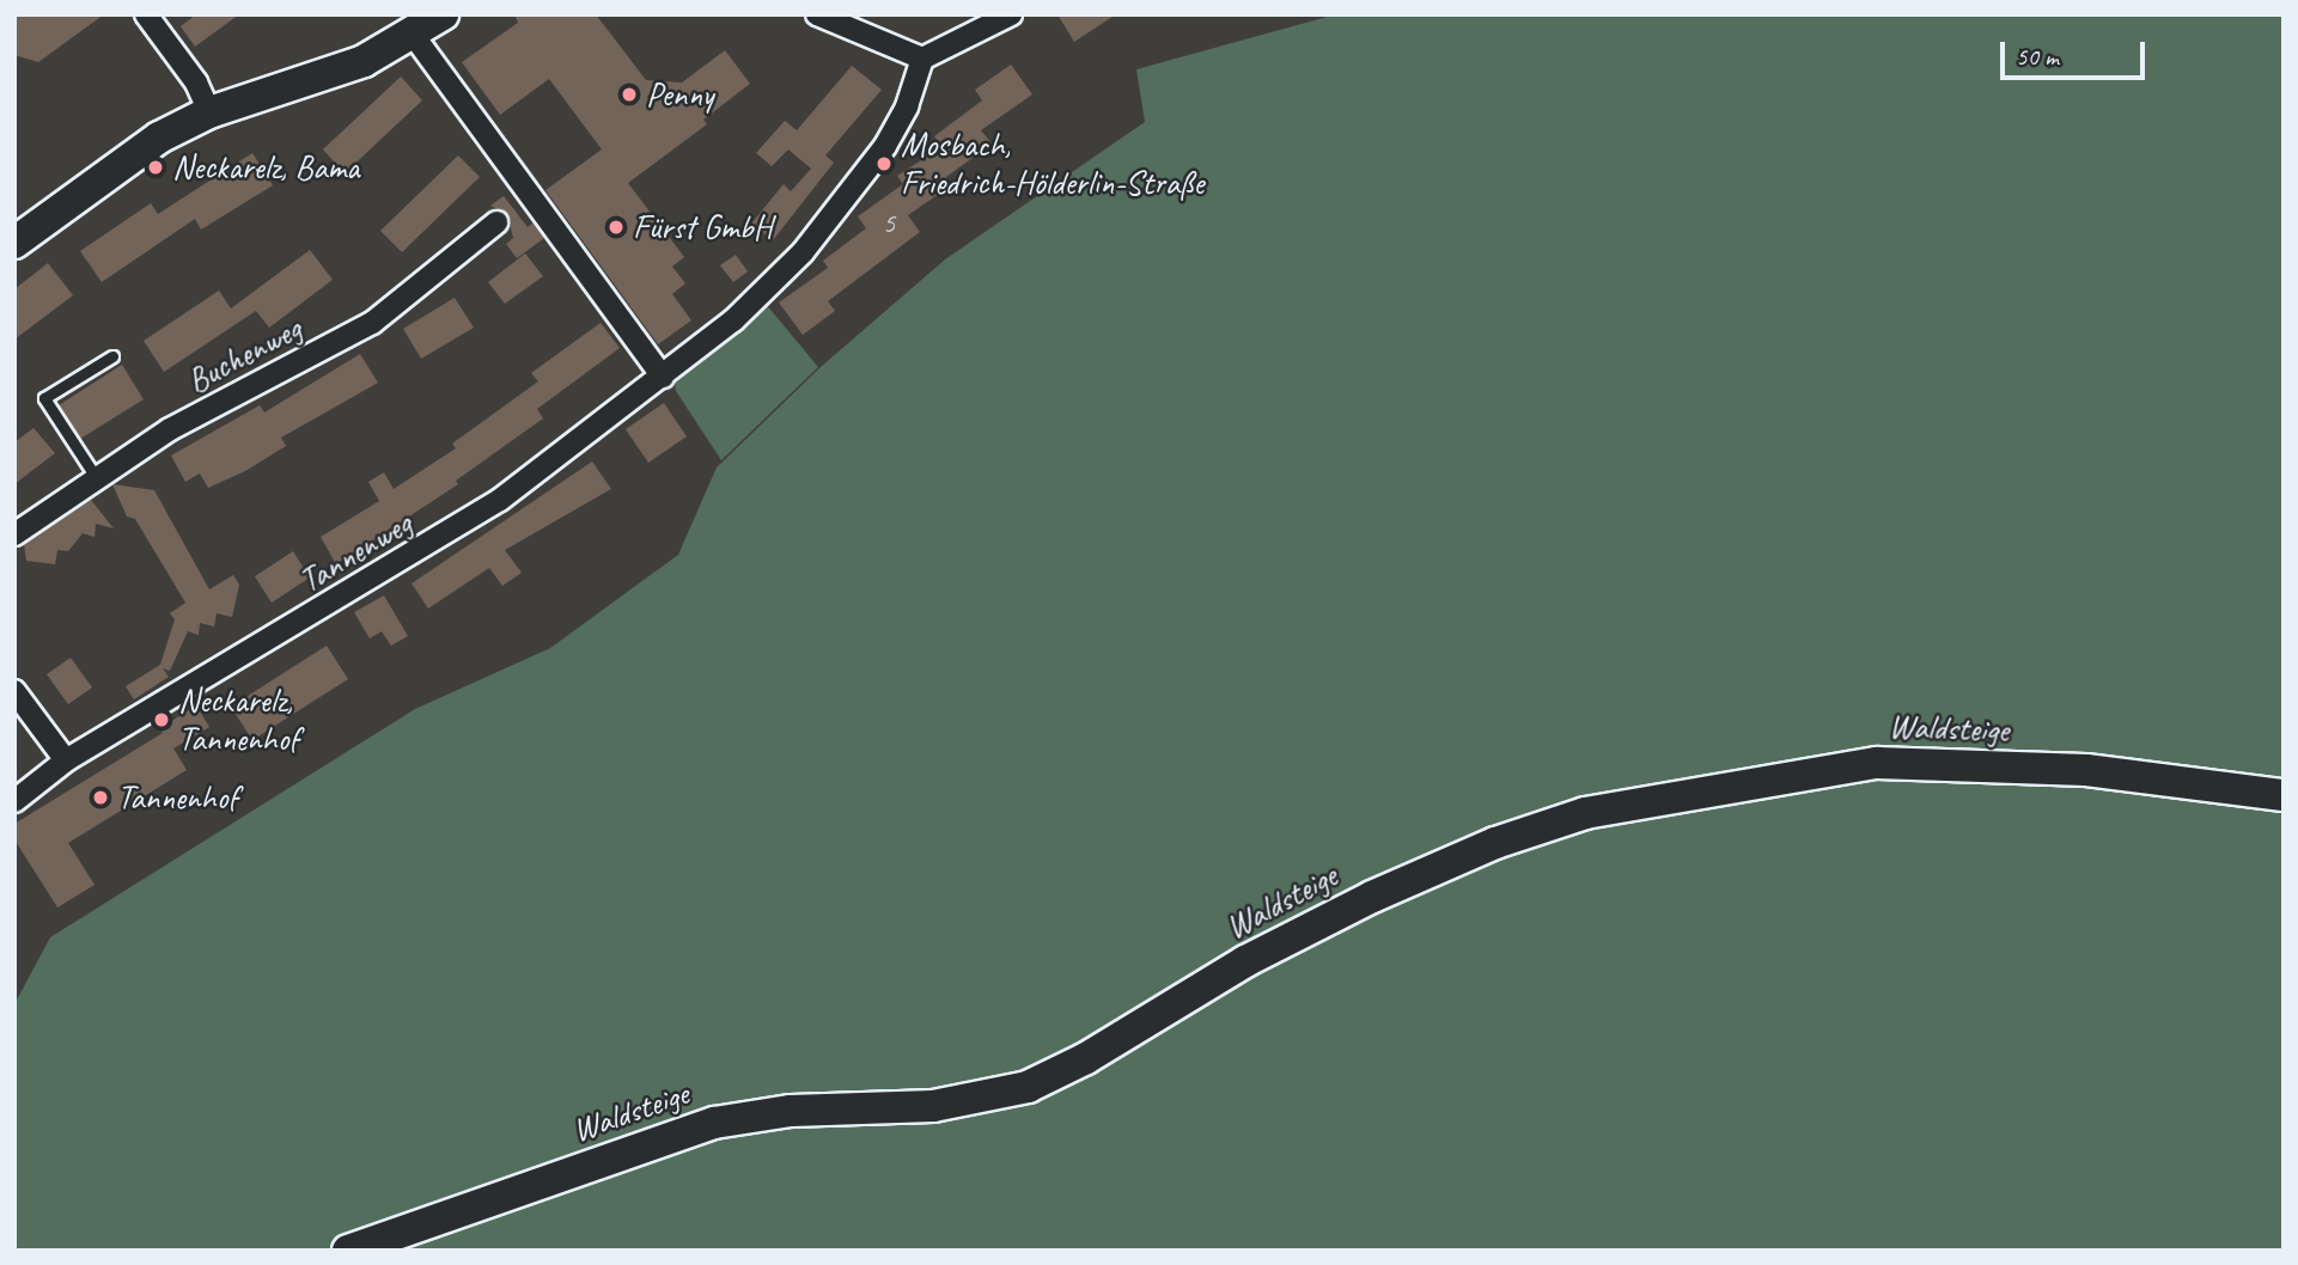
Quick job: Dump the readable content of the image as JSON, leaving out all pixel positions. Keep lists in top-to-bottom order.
{
  "streets": {
    "street": ["Buchenweg", "Tannenweg", "Waldsteige"]
  },
  "places": [
    "Penny",
    "Mosbach, Friedrich-Hölderlin-Straße",
    "Neckarelz, Bama",
    "Fürst GmbH",
    "Neckarelz, Tannenhof",
    "Tannenhof"
  ],
  "house_numbers": ["5"],
  "scale_bar": "50 m"
}
